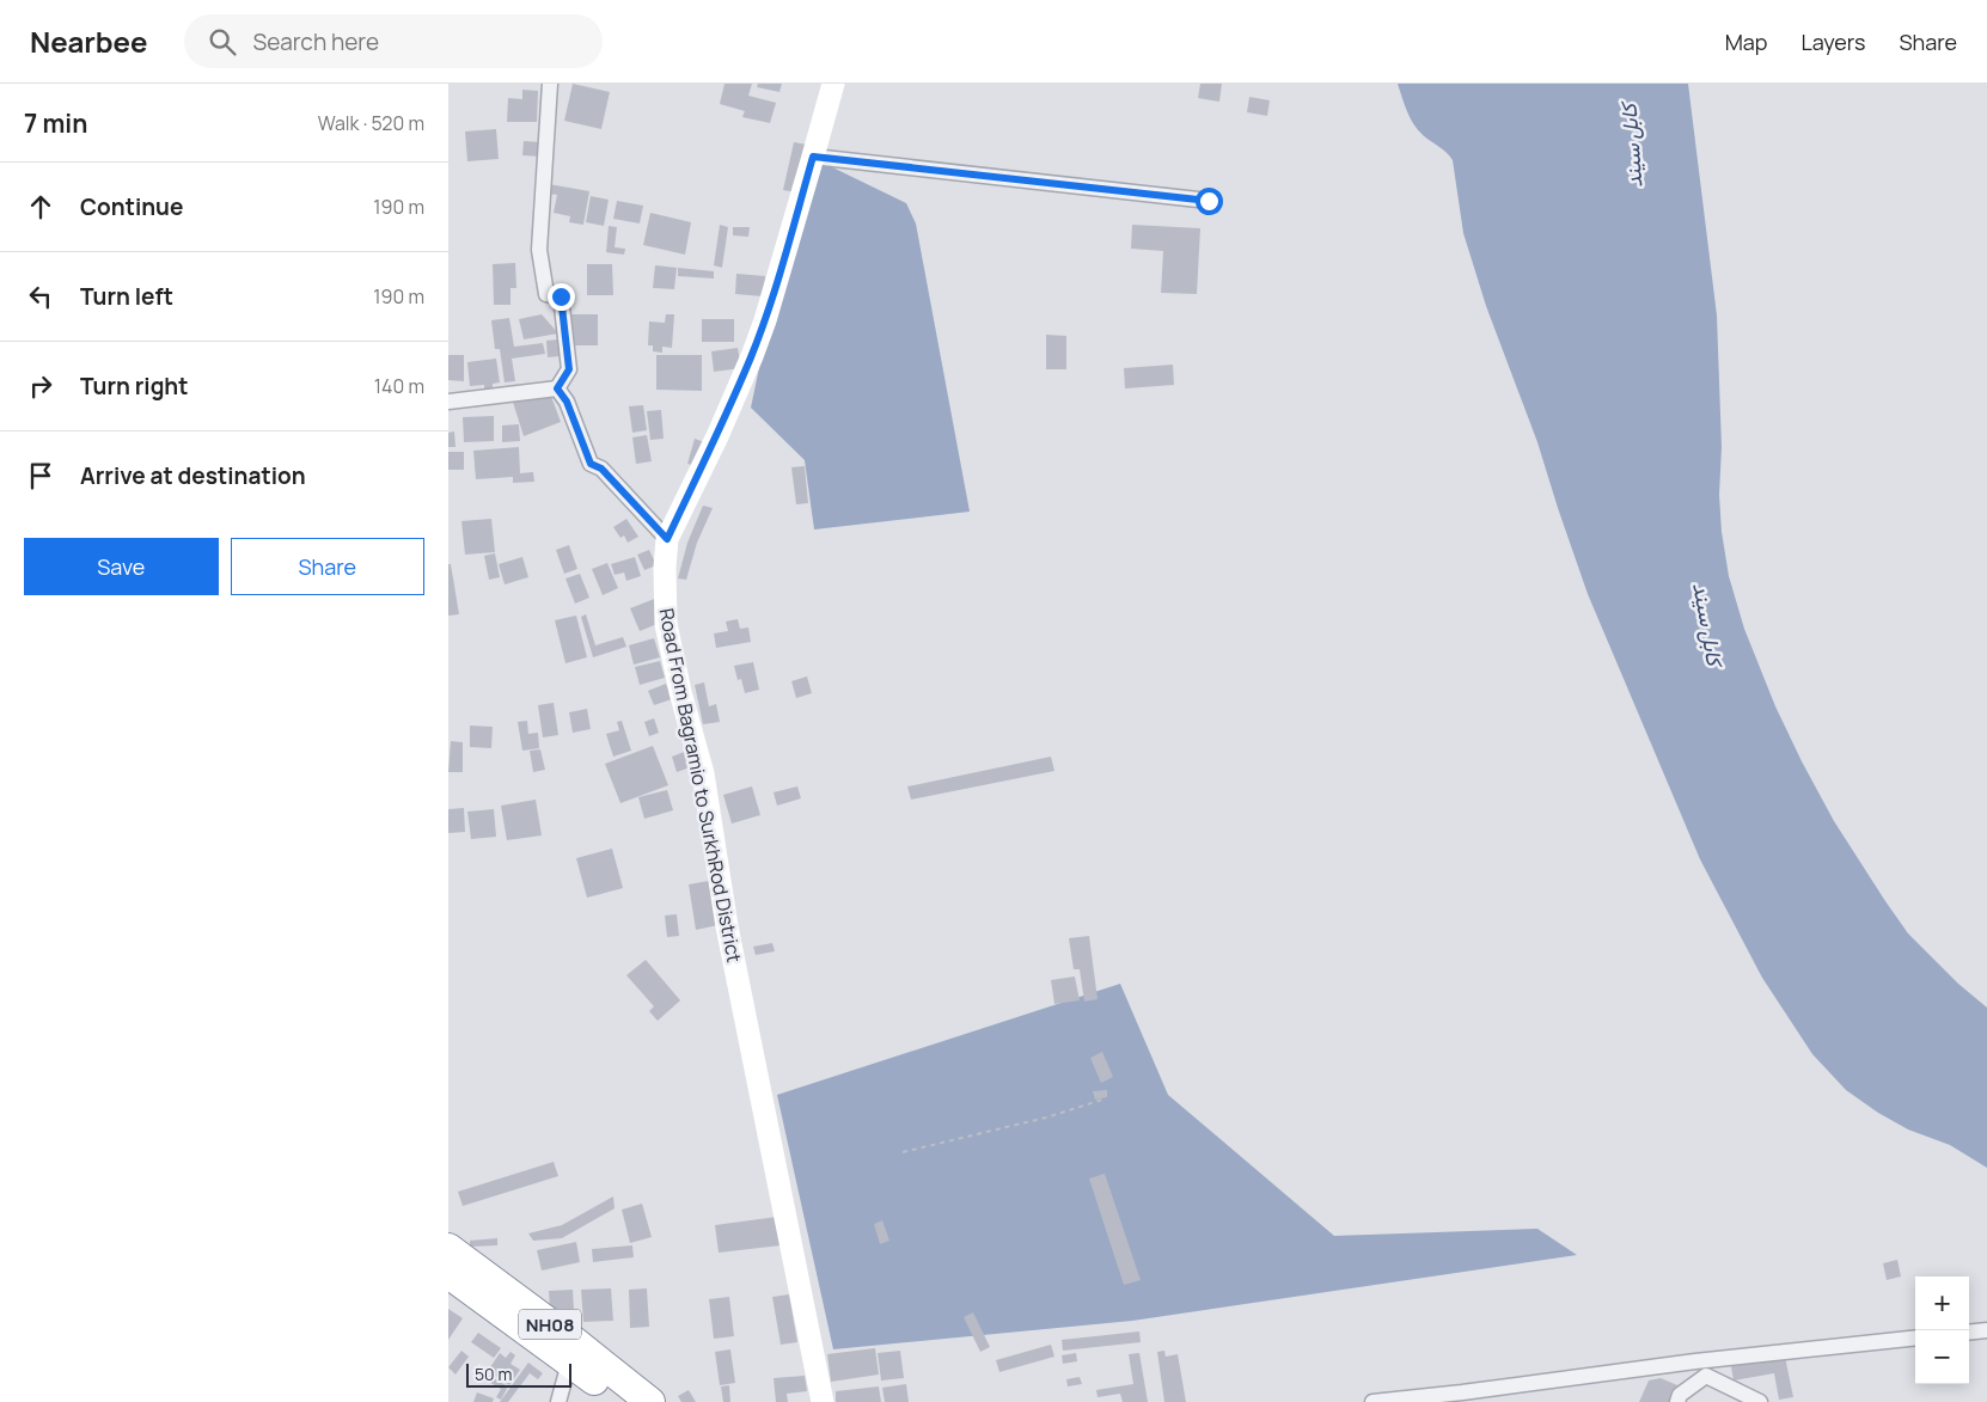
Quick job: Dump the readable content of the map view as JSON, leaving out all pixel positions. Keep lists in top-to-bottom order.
{
  "streets": {
    "highway": ["NH08"],
    "street": ["Road From Bagramio to SurkhRod District"]
  },
  "water": ["کابل سيند"],
  "scale_bar": "50 m",
  "page": {
    "header": "Nearbee",
    "search": "Search here",
    "nav": ["Map", "Layers", "Share"],
    "heading": ["7 min", "Walk · 520 m"],
    "list": [
      ["Continue", "190 m"],
      ["Turn left", "190 m"],
      ["Turn right", "140 m"],
      "Arrive at destination"
    ],
    "buttons": ["Save", "Share"],
    "map_buttons": ["+", "−"],
    "scale": "50 m"
  }
}
